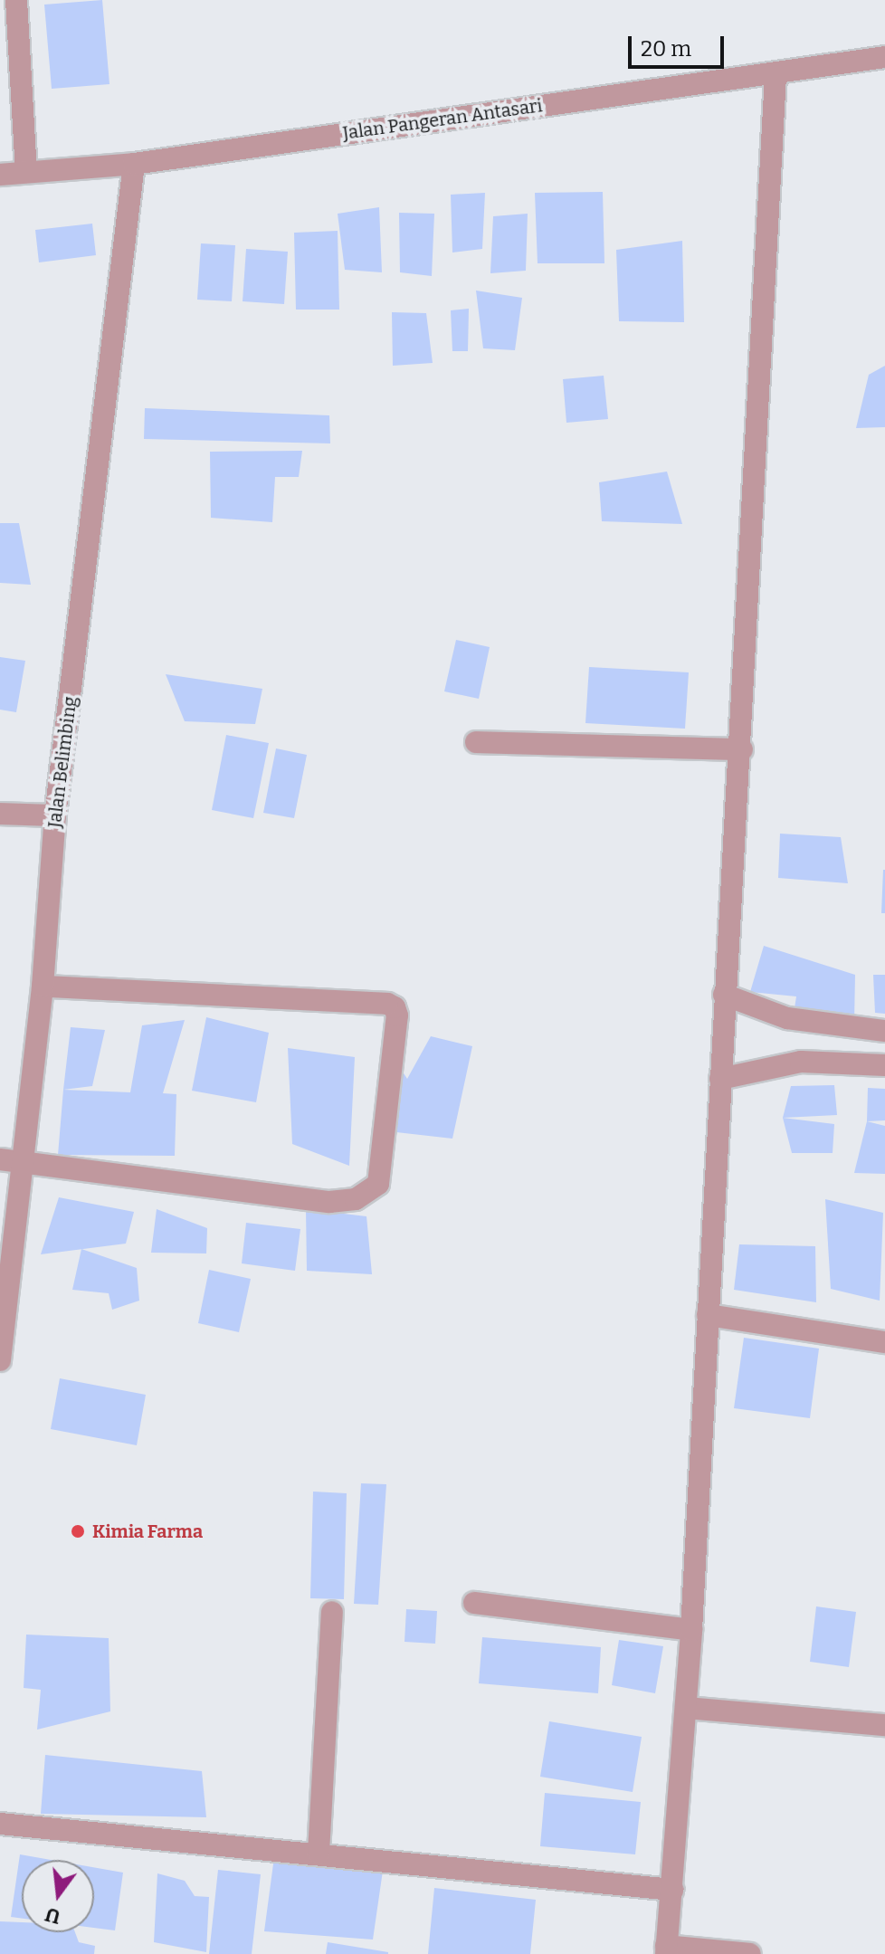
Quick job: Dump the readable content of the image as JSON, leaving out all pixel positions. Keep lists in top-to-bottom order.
{
  "streets": {
    "street": ["Jalan Pangeran Antasari", "Jalan Belimbing"]
  },
  "crossings": [
    ["Jalan Pangeran Antasari", "Jalan Belimbing"]
  ],
  "places": ["Kimia Farma"],
  "scale_bar": "20 m",
  "north": "bottom"
}
